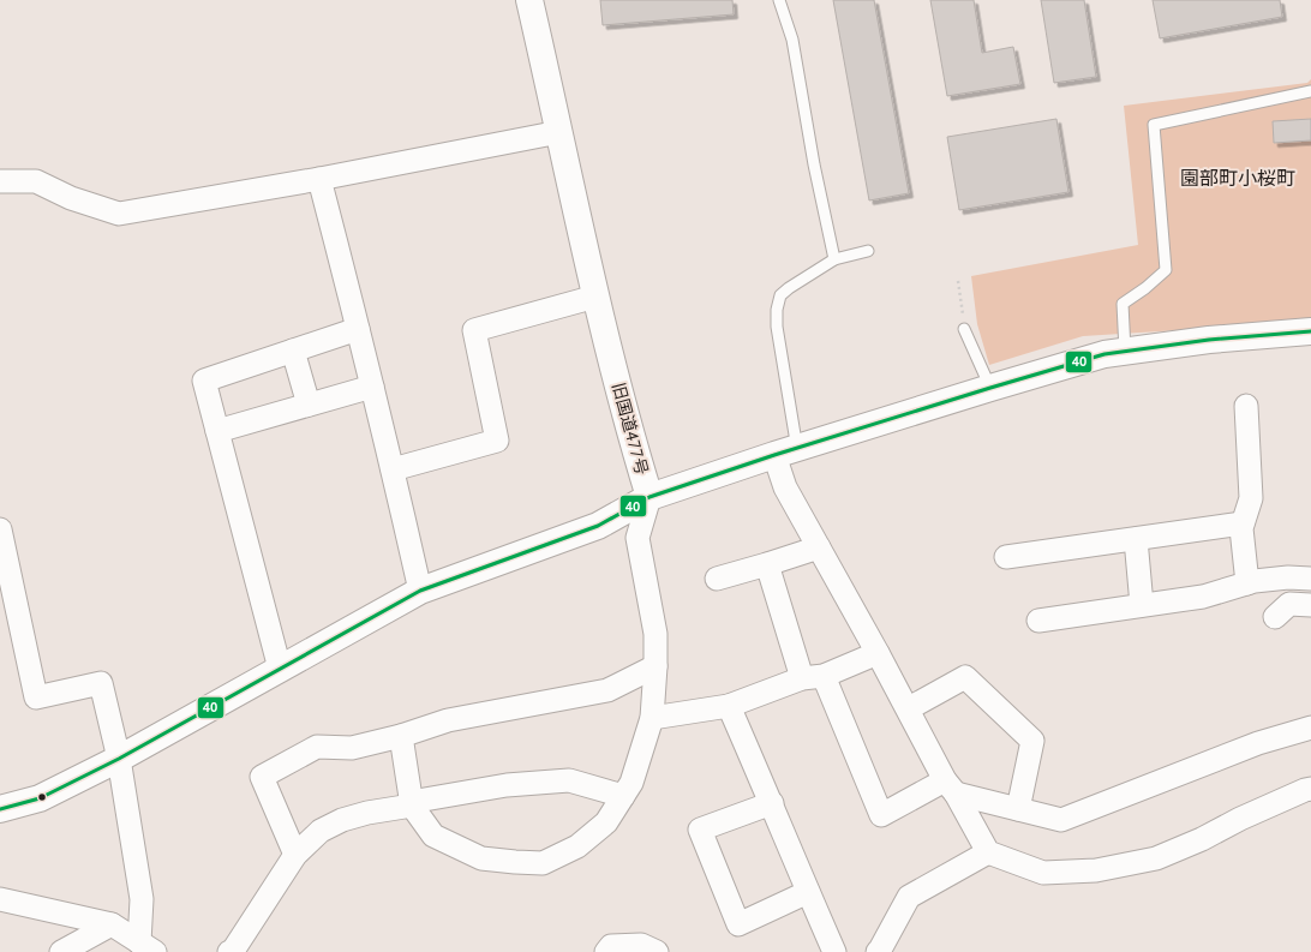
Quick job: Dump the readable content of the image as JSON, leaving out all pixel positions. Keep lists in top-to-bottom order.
{
  "streets": {
    "street": ["旧国道477号"]
  },
  "districts": ["園部町小桜町"],
  "lines": ["transit line 40"]
}
